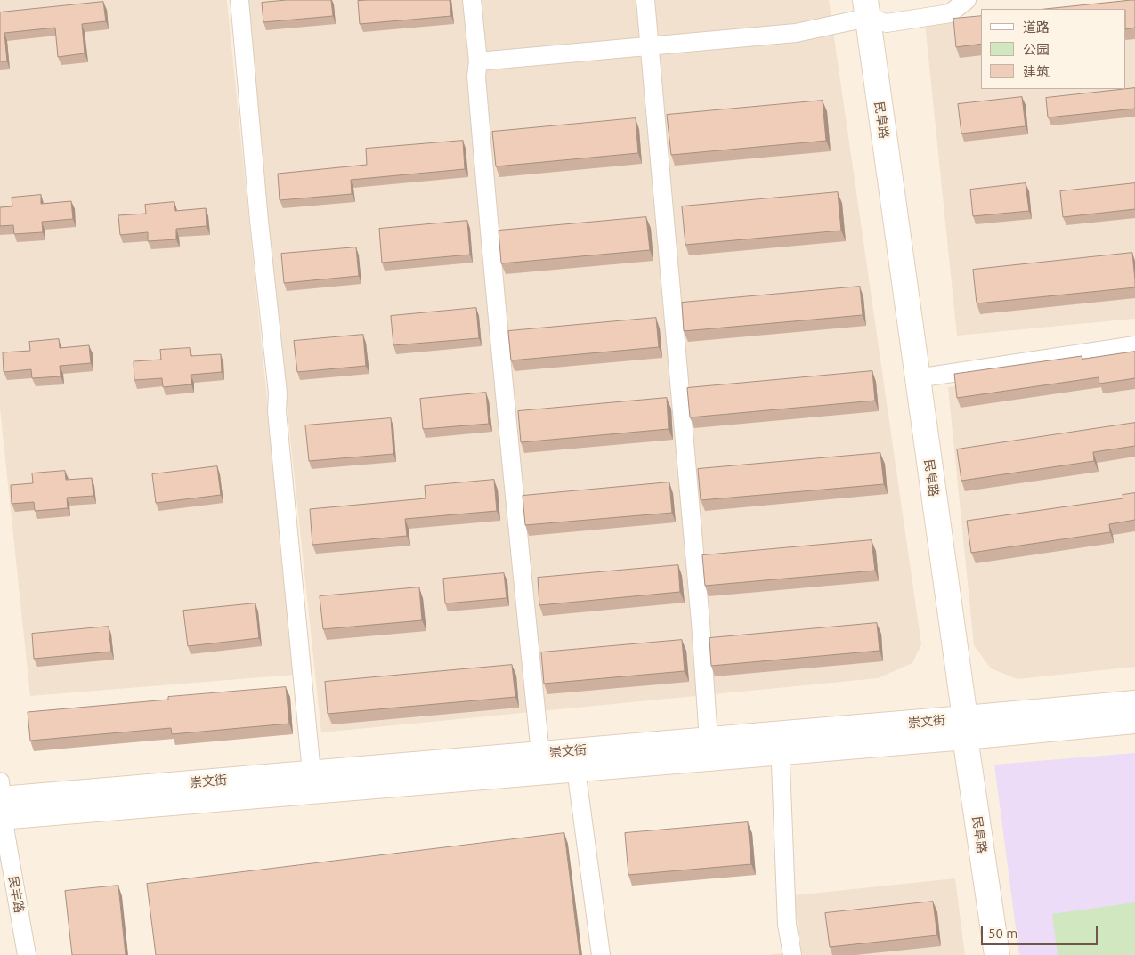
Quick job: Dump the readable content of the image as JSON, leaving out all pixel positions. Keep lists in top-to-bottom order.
{
  "streets": {
    "street": ["民阜路", "崇文街", "民丰路"]
  },
  "crossings": [
    ["民阜路", "崇文街"],
    ["崇文街", "民丰路"]
  ],
  "legend": ["道路", "公园", "建筑"],
  "scale_bar": "50 m"
}
